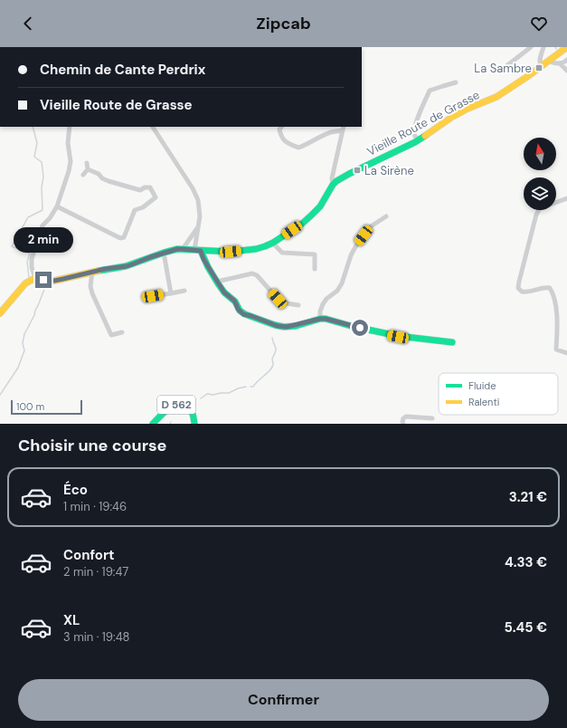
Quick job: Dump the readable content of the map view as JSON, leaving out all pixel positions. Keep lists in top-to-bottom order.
{
  "streets": {
    "street": ["Vieille Route de Grasse", "D 562"]
  },
  "places": {
    "transit": ["La Sambre", "La Sirène"]
  },
  "legend": ["Fluide", "Ralenti"],
  "scale_bar": "100 m",
  "north": "top",
  "page": {
    "header": "Zipcab",
    "banner": ["Chemin de Cante Perdrix", "Vieille Route de Grasse"],
    "bubble": "2 min",
    "scale": "100 m",
    "heading": "Choisir une course",
    "list": [
      {
        "name": "Éco",
        "note": "1 min · 19:46",
        "value": "3.21 €"
      },
      {
        "name": "Confort",
        "note": "2 min · 19:47",
        "value": "4.33 €"
      },
      {
        "name": "XL",
        "note": "3 min · 19:48",
        "value": "5.45 €"
      }
    ],
    "buttons": "Confirmer"
  }
}
